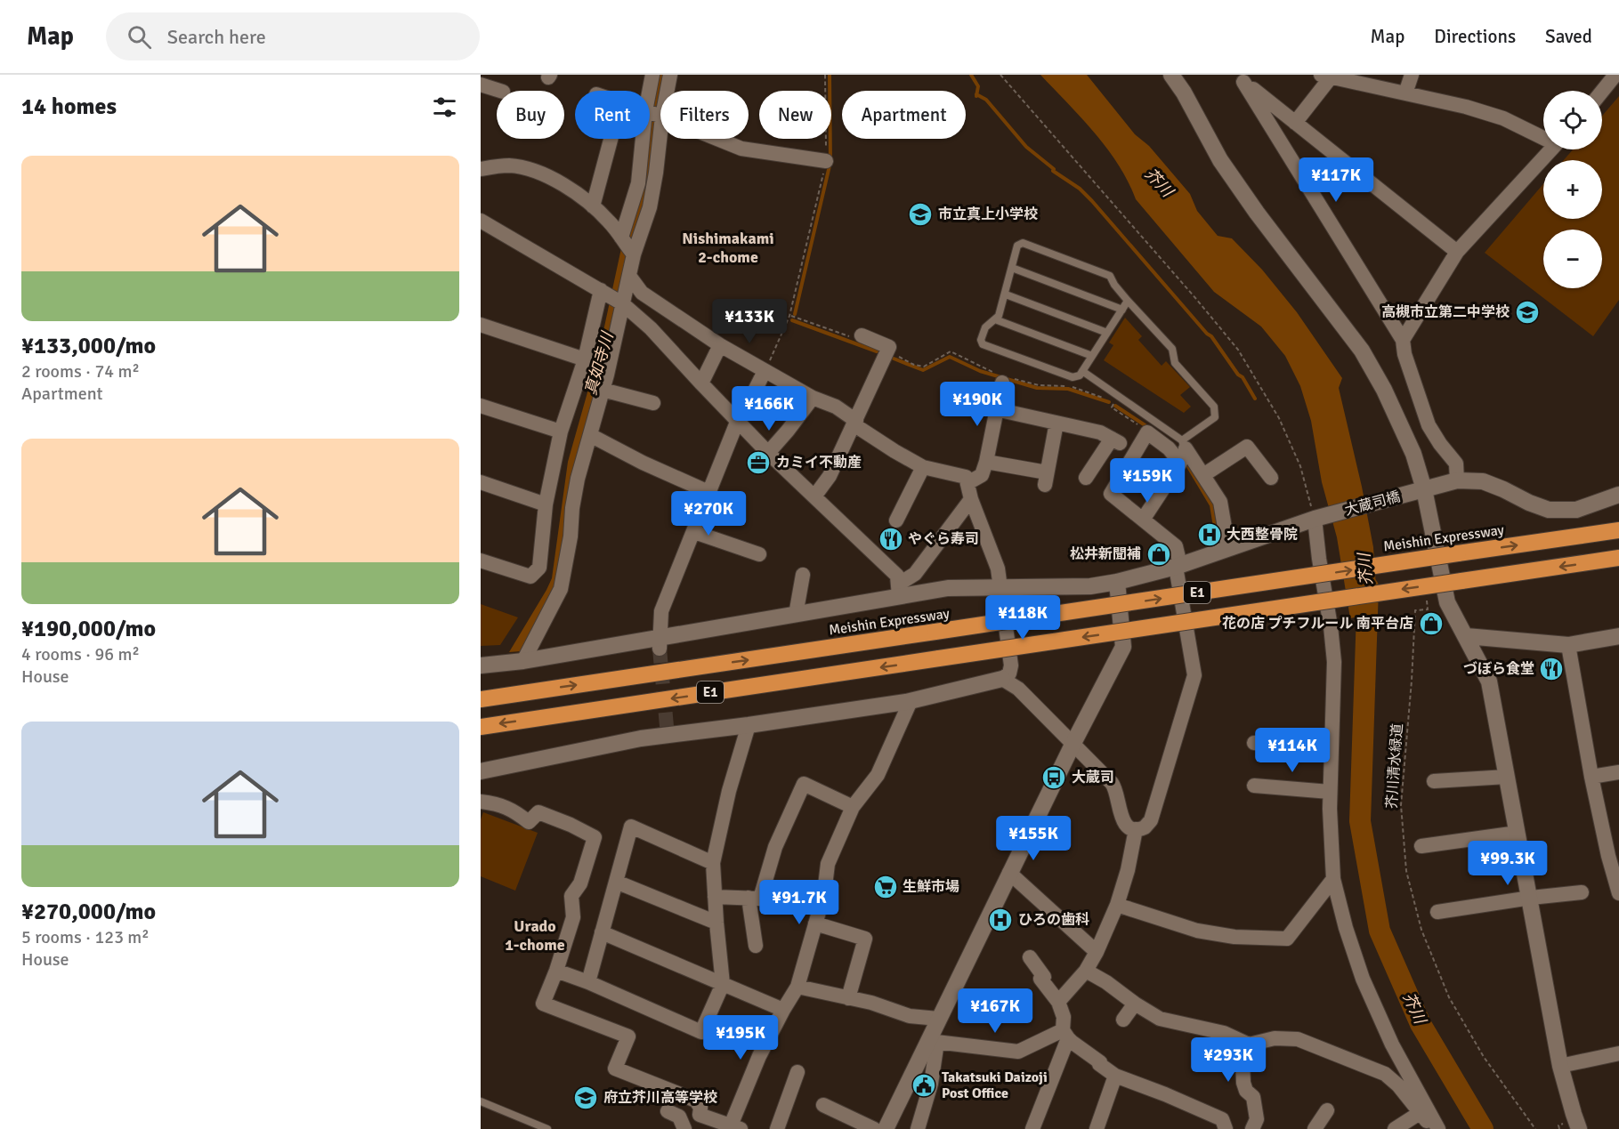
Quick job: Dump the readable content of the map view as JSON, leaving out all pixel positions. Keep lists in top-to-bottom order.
{
  "streets": {
    "highway": ["Meishin Expressway", "E1"],
    "street": ["大蔵司橋"],
    "path": ["芥川清水緑道"]
  },
  "districts": ["Nishimakami 2-chome", "Urado 1-chome"],
  "water": ["芥川", "真如寺川"],
  "places": {
    "school or university": ["市立真上小学校", "高槻市立第二中学校", "府立芥川高等学校"],
    "office": ["カミイ不動産"],
    "hospital": ["大西整骨院", "ひろの歯科"],
    "restaurant": ["やぐら寿司", "づぼら食堂"],
    "shop": ["松井新聞補", "花の店 プチフルール 南平台店"],
    "bus stop": ["大蔵司"],
    "supermarket": ["生鮮市場"],
    "public building": ["Takatsuki Daizoji Post Office"]
  },
  "page": {
    "header": "Map",
    "search": "Search here",
    "nav": ["Map", "Directions", "Saved"],
    "heading": "14 homes",
    "map_buttons": ["+", "−"],
    "chip": [
      "Buy",
      "Rent",
      "Filters",
      "New",
      "Apartment"
    ],
    "list": [
      {
        "name": "¥133,000/mo",
        "note": "2 rooms · 74 m² · Apartment"
      },
      {
        "name": "¥190,000/mo",
        "note": "4 rooms · 96 m² · House"
      },
      {
        "name": "¥270,000/mo",
        "note": "5 rooms · 123 m² · House"
      }
    ],
    "price": [
      "¥117K",
      "¥133K",
      "¥190K",
      "¥166K",
      "¥159K",
      "¥270K",
      "¥118K",
      "¥114K",
      "¥155K",
      "¥99.3K",
      "¥91.7K",
      "¥167K",
      "¥195K",
      "¥293K"
    ]
  }
}
